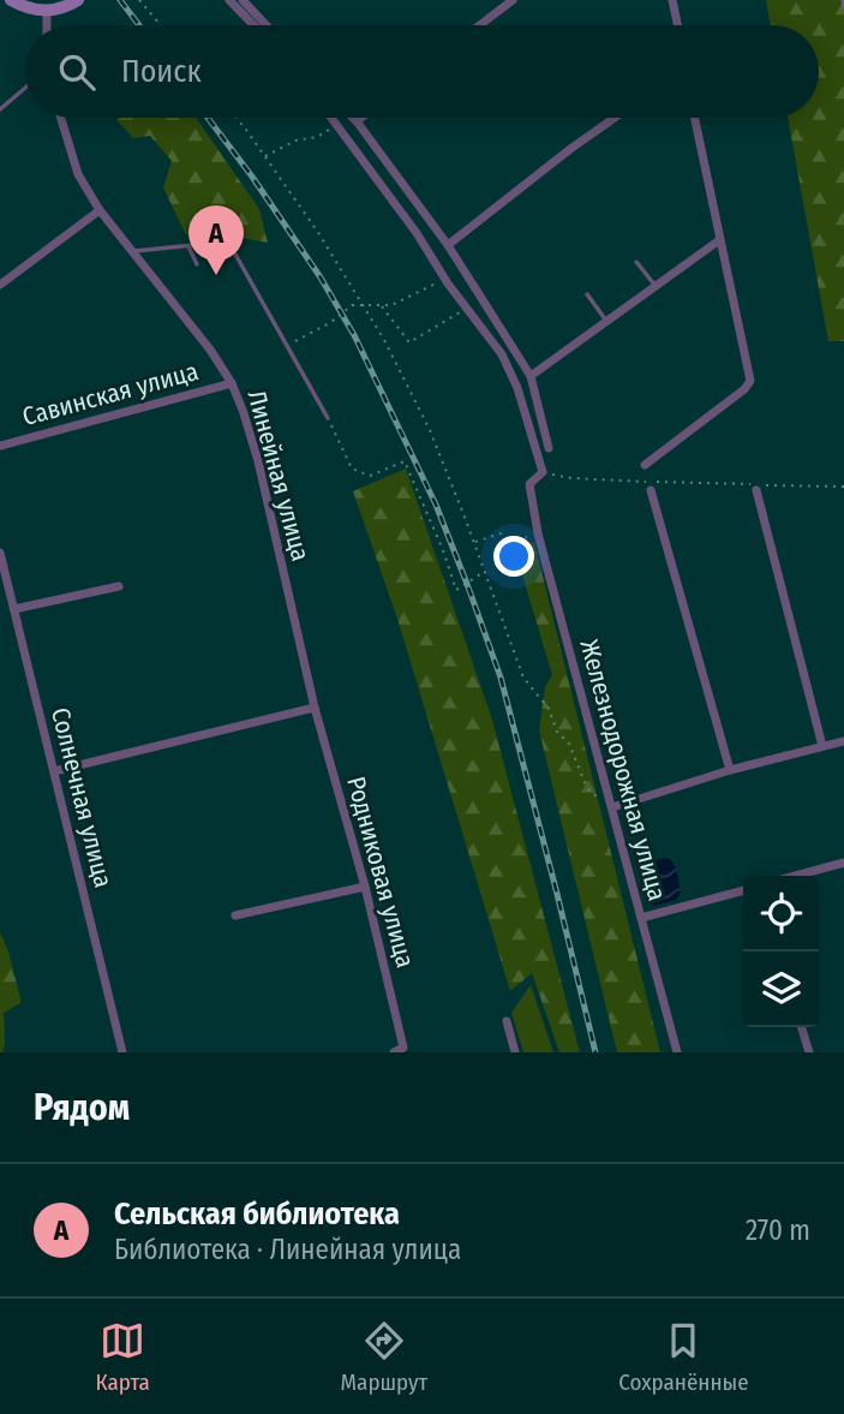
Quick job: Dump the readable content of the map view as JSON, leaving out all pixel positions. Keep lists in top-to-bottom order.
{
  "streets": {
    "street": [
      "Савинская улица",
      "Линейная улица",
      "Железнодорожная улица",
      "Солнечная улица",
      "Родниковая улица"
    ]
  },
  "crossings": [
    ["Савинская улица", "Линейная улица"],
    ["Линейная улица", "Родниковая улица"]
  ],
  "page": {
    "search": "Поиск",
    "pins": "A",
    "heading": "Рядом",
    "list": [
      {
        "mark": "A",
        "name": "Сельская библиотека",
        "note": "Библиотека · Линейная улица",
        "value": "270 m"
      }
    ],
    "nav": ["Карта", "Маршрут", "Сохранённые"]
  }
}
